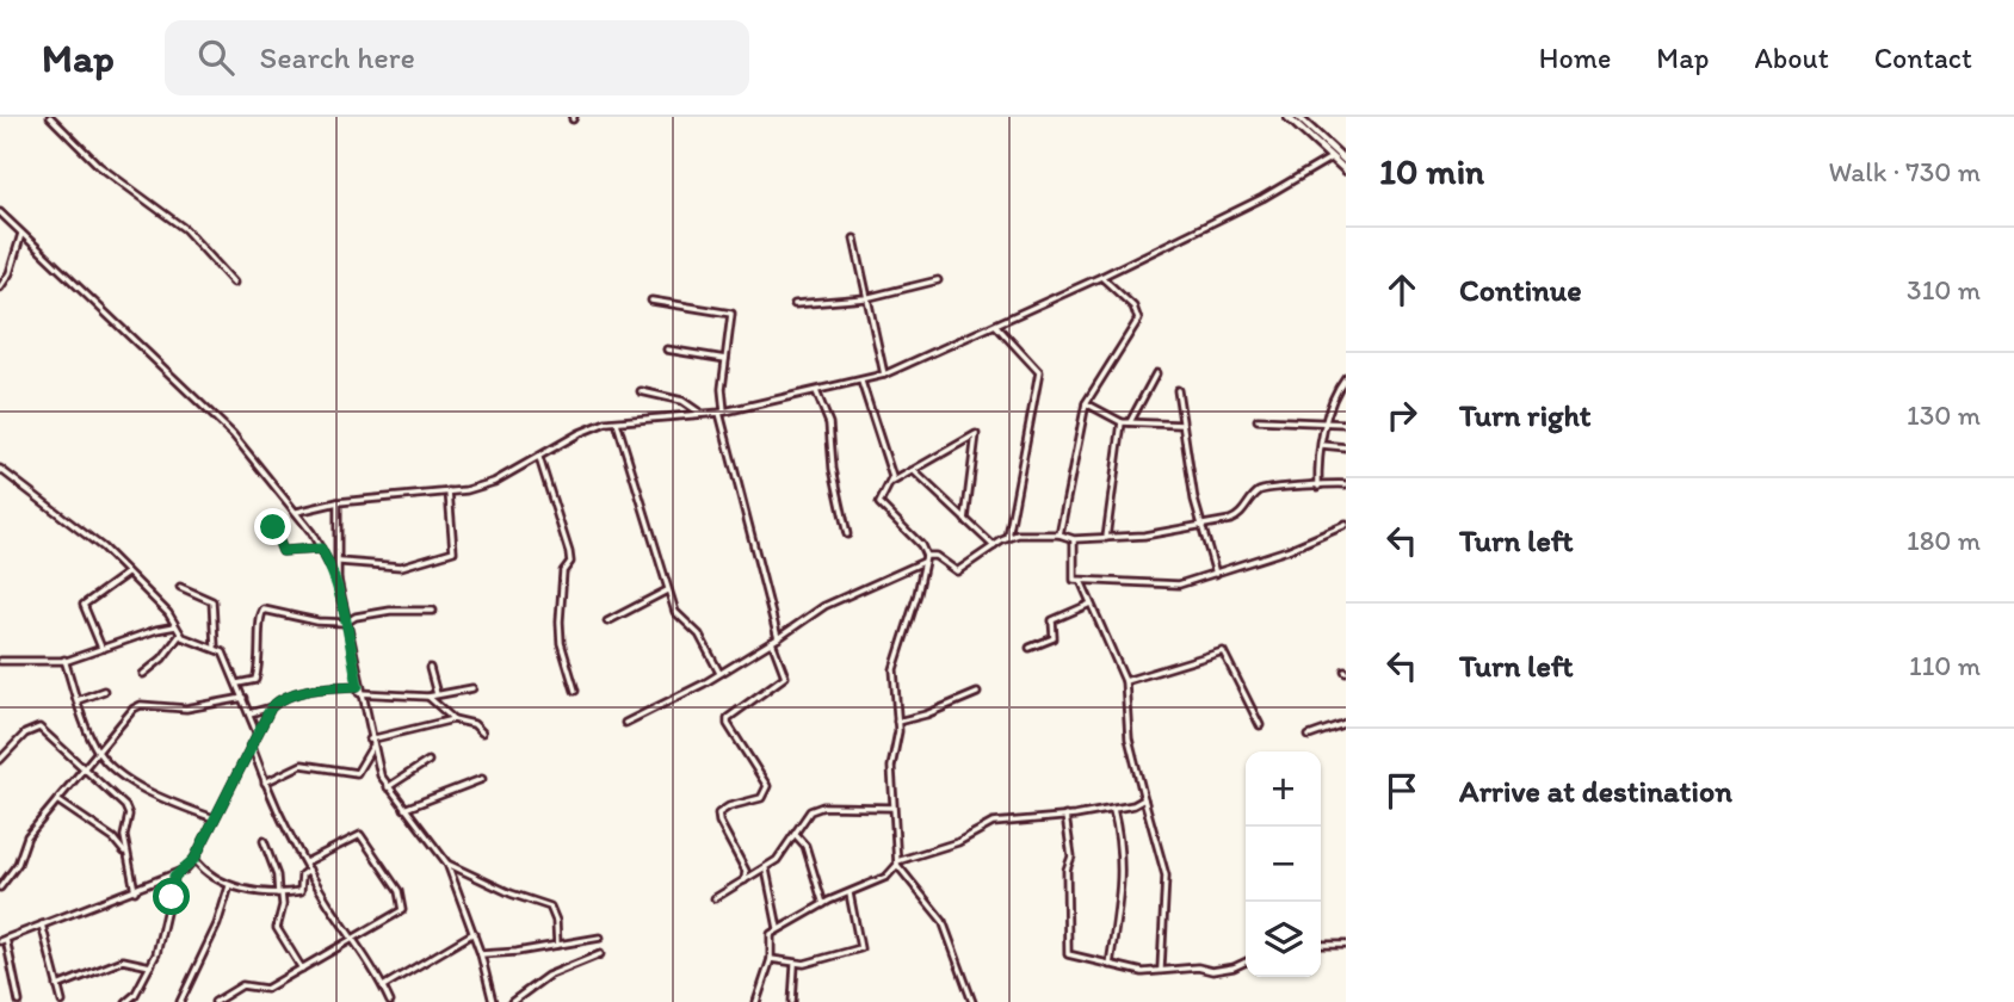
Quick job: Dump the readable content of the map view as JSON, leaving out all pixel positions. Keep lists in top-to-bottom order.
{
  "page": {
    "header": "Map",
    "search": "Search here",
    "nav": [
      "Home",
      "Map",
      "About",
      "Contact"
    ],
    "heading": ["10 min", "Walk · 730 m"],
    "list": [
      ["Continue", "310 m"],
      ["Turn right", "130 m"],
      ["Turn left", "180 m"],
      ["Turn left", "110 m"],
      "Arrive at destination"
    ],
    "map_buttons": ["+", "−"]
  }
}
